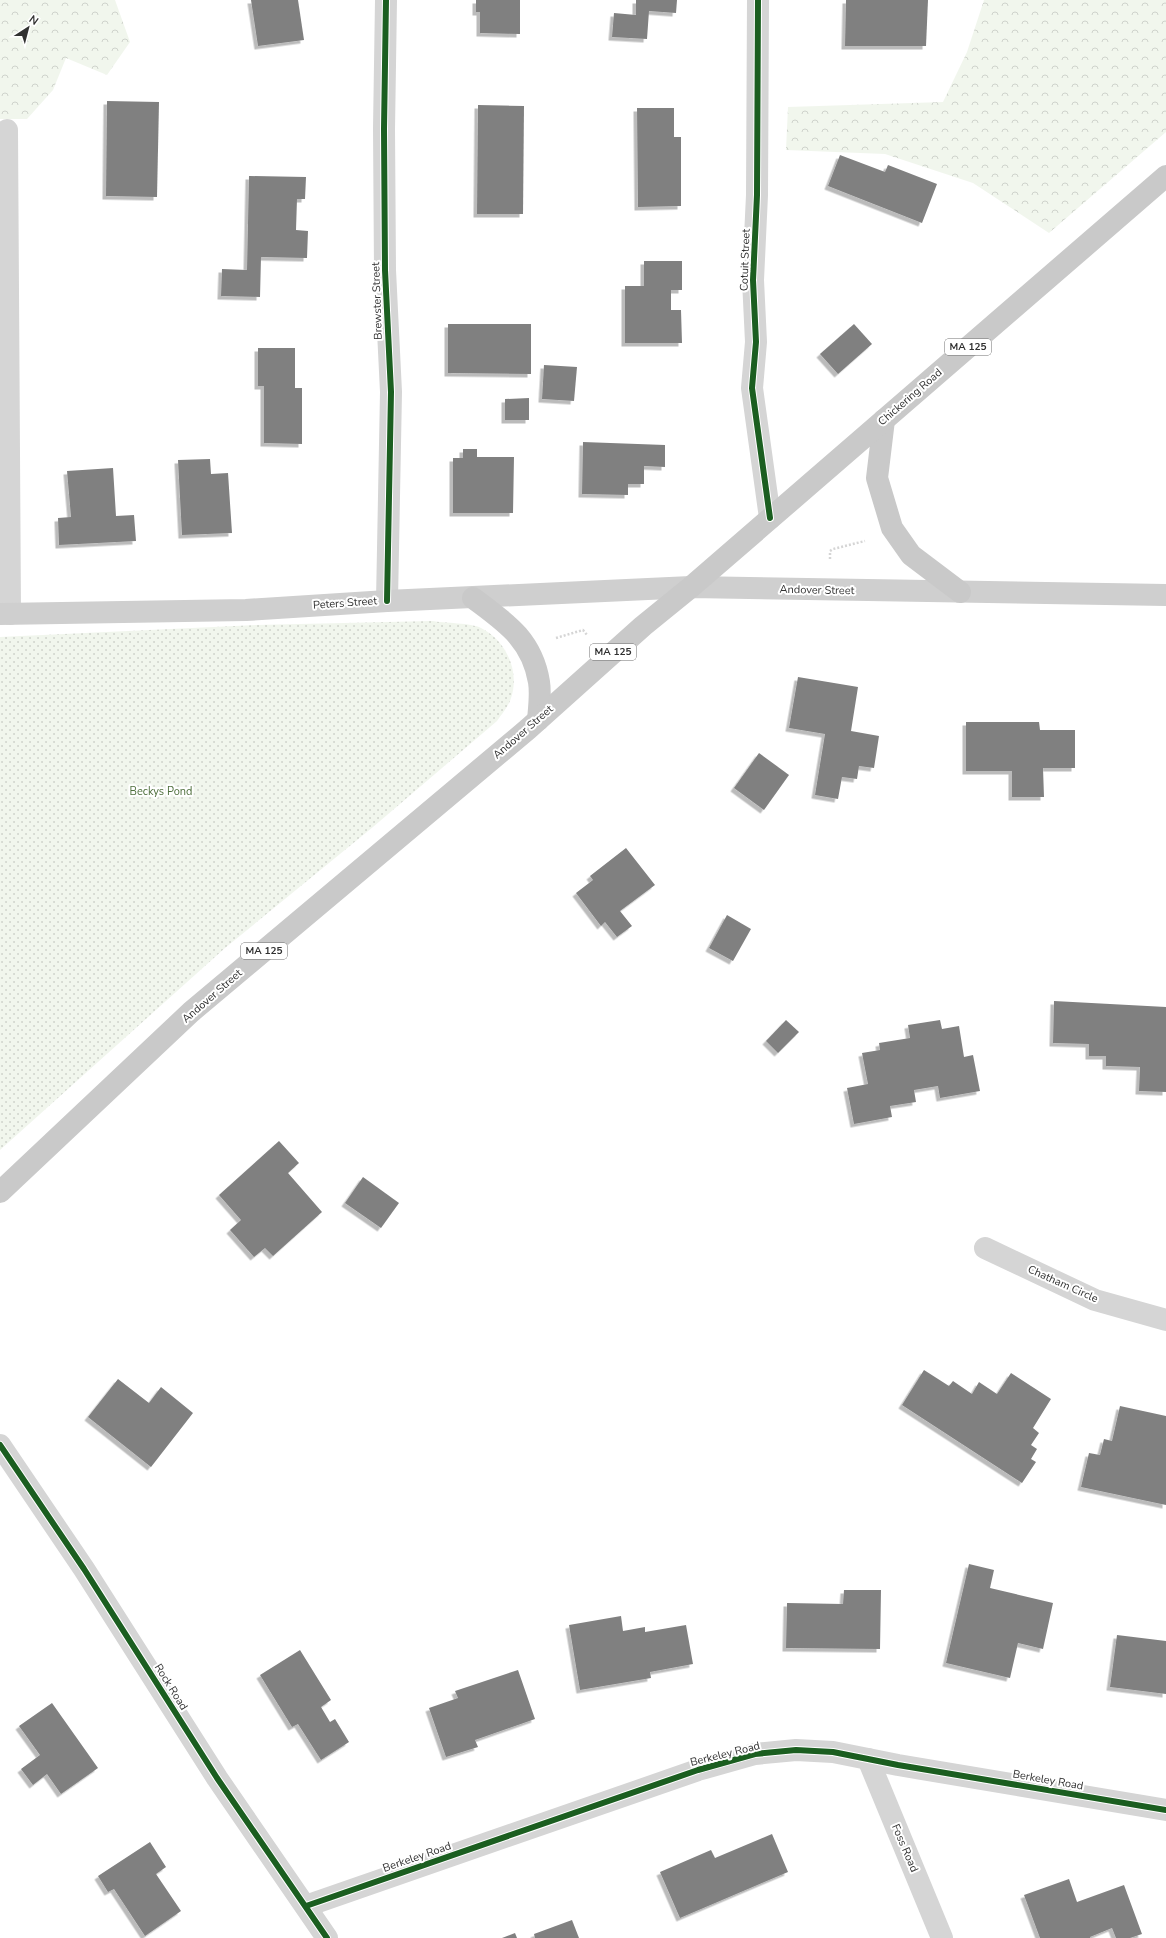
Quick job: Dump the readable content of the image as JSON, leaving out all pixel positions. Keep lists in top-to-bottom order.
{
  "streets": {
    "main road": [
      "MA 125",
      "Chickering Road",
      "Andover Street",
      "Peters Street"
    ],
    "street": [
      "Cotuit Street",
      "Brewster Street",
      "Chatham Circle",
      "Rock Road",
      "Berkeley Road",
      "Foss Road"
    ]
  },
  "crossings": [
    ["Cotuit Street", "Chickering Road"],
    ["Brewster Street", "Peters Street"],
    ["Chickering Road", "Andover Street"],
    ["Chickering Road", "Peters Street"],
    ["Andover Street", "Peters Street"],
    ["Rock Road", "Berkeley Road"],
    ["Berkeley Road", "Foss Road"]
  ],
  "parks": ["Beckys Pond"],
  "north": "top right"
}
